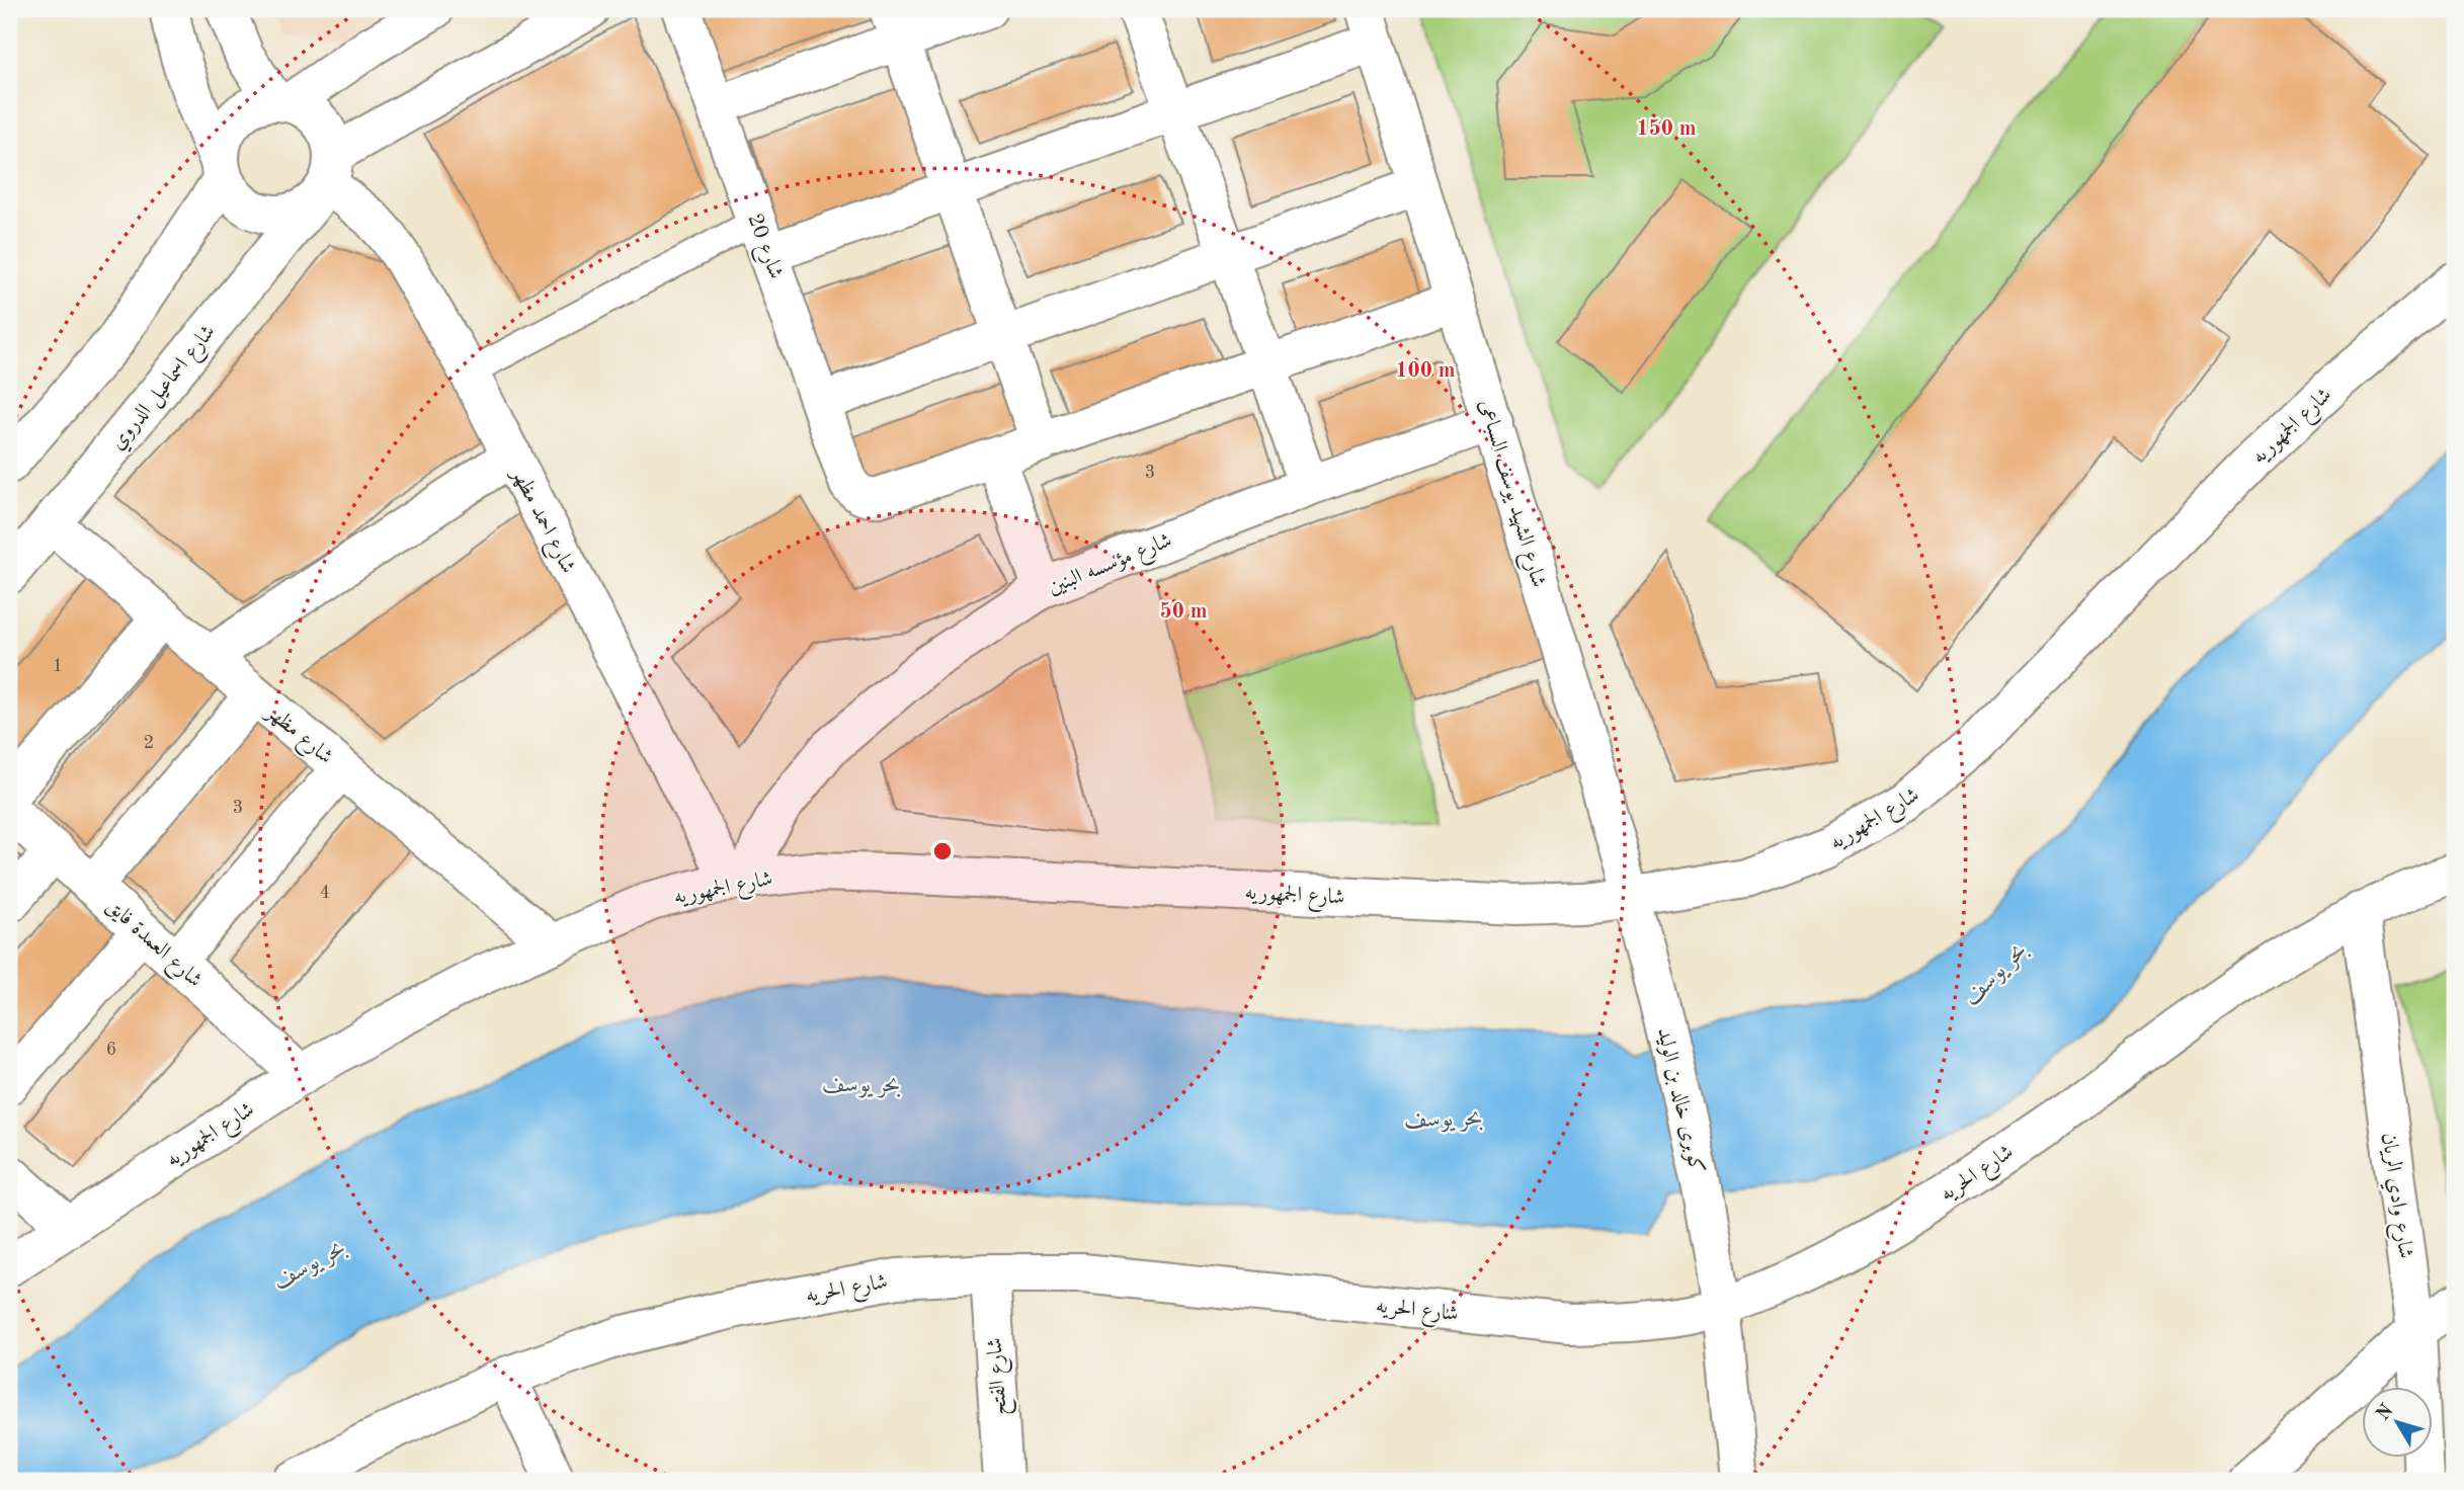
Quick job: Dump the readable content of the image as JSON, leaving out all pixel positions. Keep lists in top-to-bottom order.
{
  "streets": {
    "street": [
      "شارع 20",
      "شارع اسماعيل الدروي",
      "شارع الجمهوريه",
      "شارع الشهيد يوسف السباعى",
      "شارع احمد مظهر",
      "شارع مؤسسه البنين",
      "شارع مظهر",
      "شارع العمدة فايق",
      "كوبرى خالد بن الوليد",
      "شارع الحريه",
      "شارع وادي الريان",
      "شارع الفتح"
    ]
  },
  "crossings": [
    ["شارع اسماعيل الدروي", "شارع احمد مظهر"],
    ["شارع اسماعيل الدروي", "شارع مظهر"],
    ["شارع الجمهوريه", "شارع الشهيد يوسف السباعى"],
    ["شارع الجمهوريه", "شارع احمد مظهر"],
    ["شارع الجمهوريه", "شارع مؤسسه البنين"],
    ["شارع الجمهوريه", "شارع مظهر"],
    ["شارع الجمهوريه", "شارع العمدة فايق"],
    ["شارع الجمهوريه", "كوبرى خالد بن الوليد"],
    ["شارع الشهيد يوسف السباعى", "شارع مؤسسه البنين"],
    ["شارع الشهيد يوسف السباعى", "كوبرى خالد بن الوليد"],
    ["شارع احمد مظهر", "شارع مؤسسه البنين"],
    ["كوبرى خالد بن الوليد", "شارع الحريه"],
    ["شارع الحريه", "شارع وادي الريان"],
    ["شارع الحريه", "شارع الفتح"]
  ],
  "water": ["بحر يوسف"],
  "house_numbers": [
    "3",
    "1",
    "2",
    "3",
    "4",
    "6"
  ],
  "north": "top left",
  "rings": ["150 m", "100 m", "50 m"]
}
